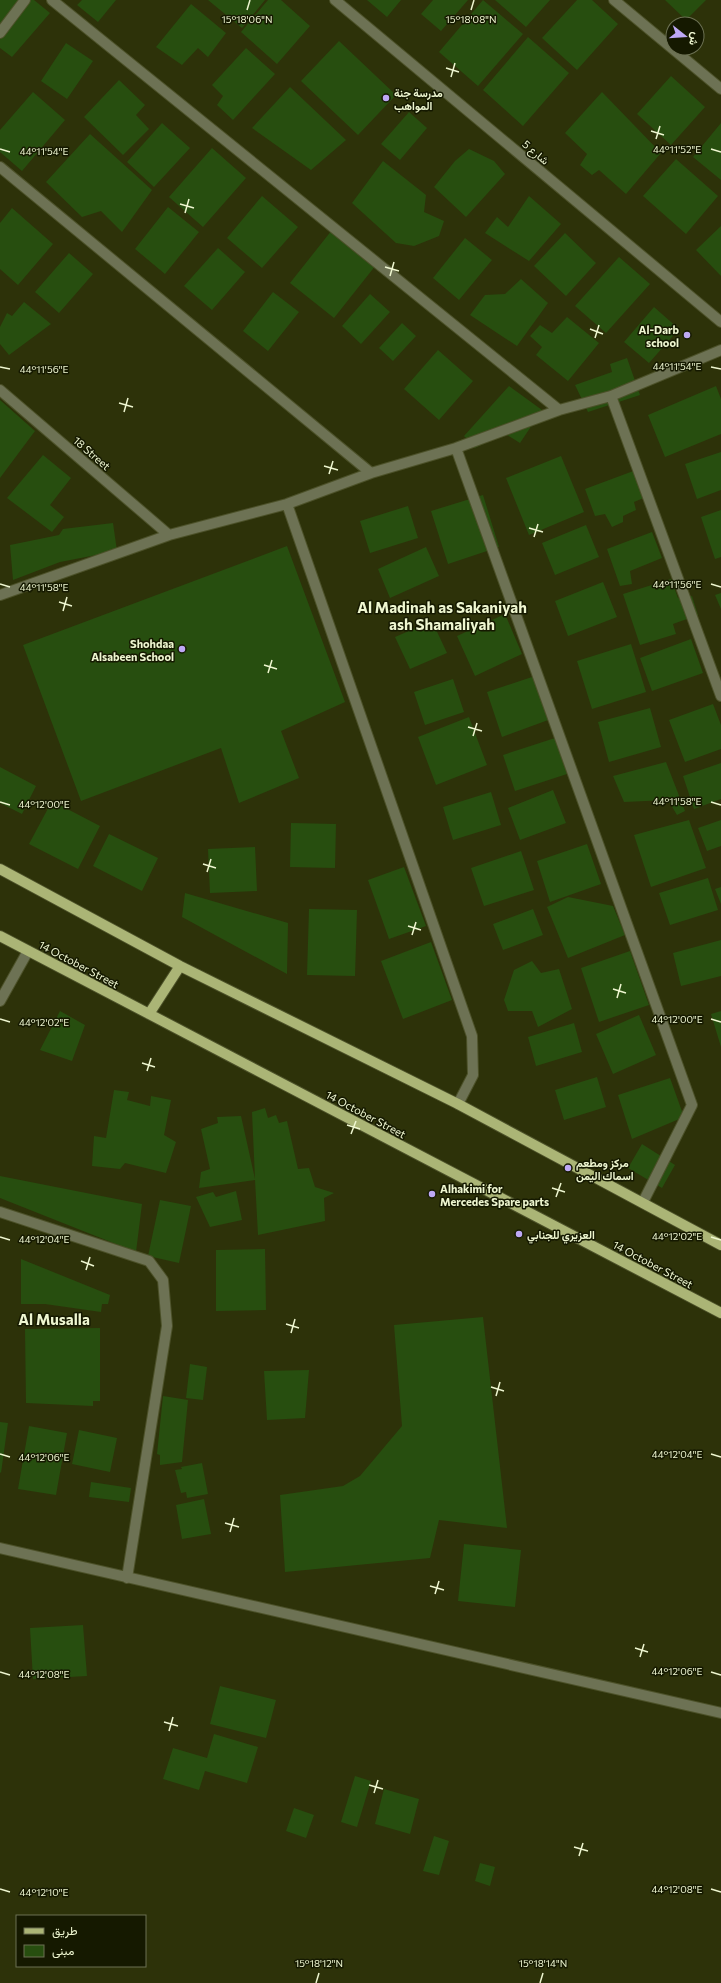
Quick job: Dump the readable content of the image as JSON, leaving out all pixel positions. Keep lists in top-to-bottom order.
{
  "streets": {
    "main road": ["14 October Street"],
    "street": ["شارع 5", "18 Street"]
  },
  "districts": ["Al Madinah as Sakaniyah ash Shamaliyah", "Al Musalla"],
  "places": [
    "مدرسة جنة المواهب",
    "Al-Darb school",
    "Shohdaa Alsabeen School",
    "مركز ومطعم اسماك اليمن",
    "Alhakimi for Mercedes Spare parts",
    "العزيري للجنابي"
  ],
  "legend": ["طريق", "مبنى"],
  "north": "right",
  "coordinates": [
    "15°18'06\"N",
    "15°18'08\"N",
    "44°11'52\"E",
    "44°11'54\"E",
    "44°11'56\"E",
    "44°11'58\"E",
    "44°12'00\"E",
    "44°12'02\"E",
    "44°12'04\"E",
    "44°12'06\"E",
    "44°12'08\"E",
    "44°12'10\"E",
    "15°18'12\"N",
    "15°18'14\"N"
  ]
}
